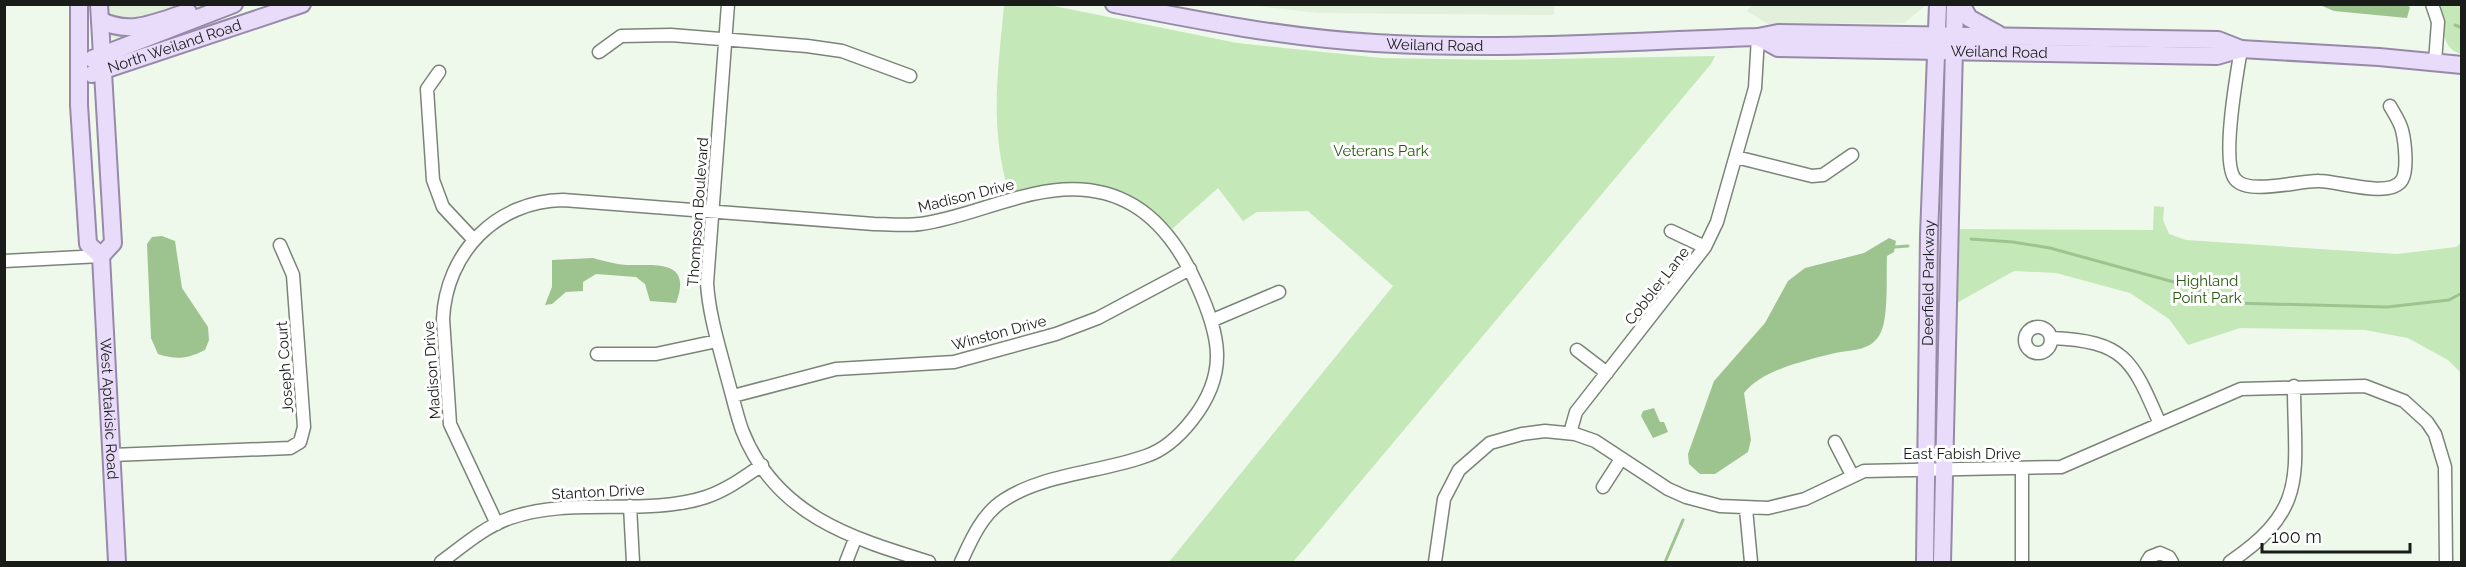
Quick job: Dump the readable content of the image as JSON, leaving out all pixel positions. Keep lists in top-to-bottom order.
{
  "streets": {
    "main road": [
      "Weiland Road",
      "North Weiland Road",
      "Deerfield Parkway",
      "West Aptakisic Road"
    ],
    "street": [
      "Madison Drive",
      "Thompson Boulevard",
      "Cobbler Lane",
      "Winston Drive",
      "Joseph Court",
      "East Fabish Drive",
      "Stanton Drive"
    ]
  },
  "crossings": [
    ["Weiland Road", "Deerfield Parkway"],
    ["Weiland Road", "Cobbler Lane"],
    ["North Weiland Road", "West Aptakisic Road"],
    ["Madison Drive", "Thompson Boulevard"],
    ["Madison Drive", "Winston Drive"],
    ["Madison Drive", "Stanton Drive"],
    ["Thompson Boulevard", "Winston Drive"],
    ["Thompson Boulevard", "Stanton Drive"],
    ["Deerfield Parkway", "East Fabish Drive"],
    ["Cobbler Lane", "East Fabish Drive"],
    ["Joseph Court", "West Aptakisic Road"]
  ],
  "parks": ["Veterans Park", "Highland Point Park"],
  "scale_bar": "100 m"
}
